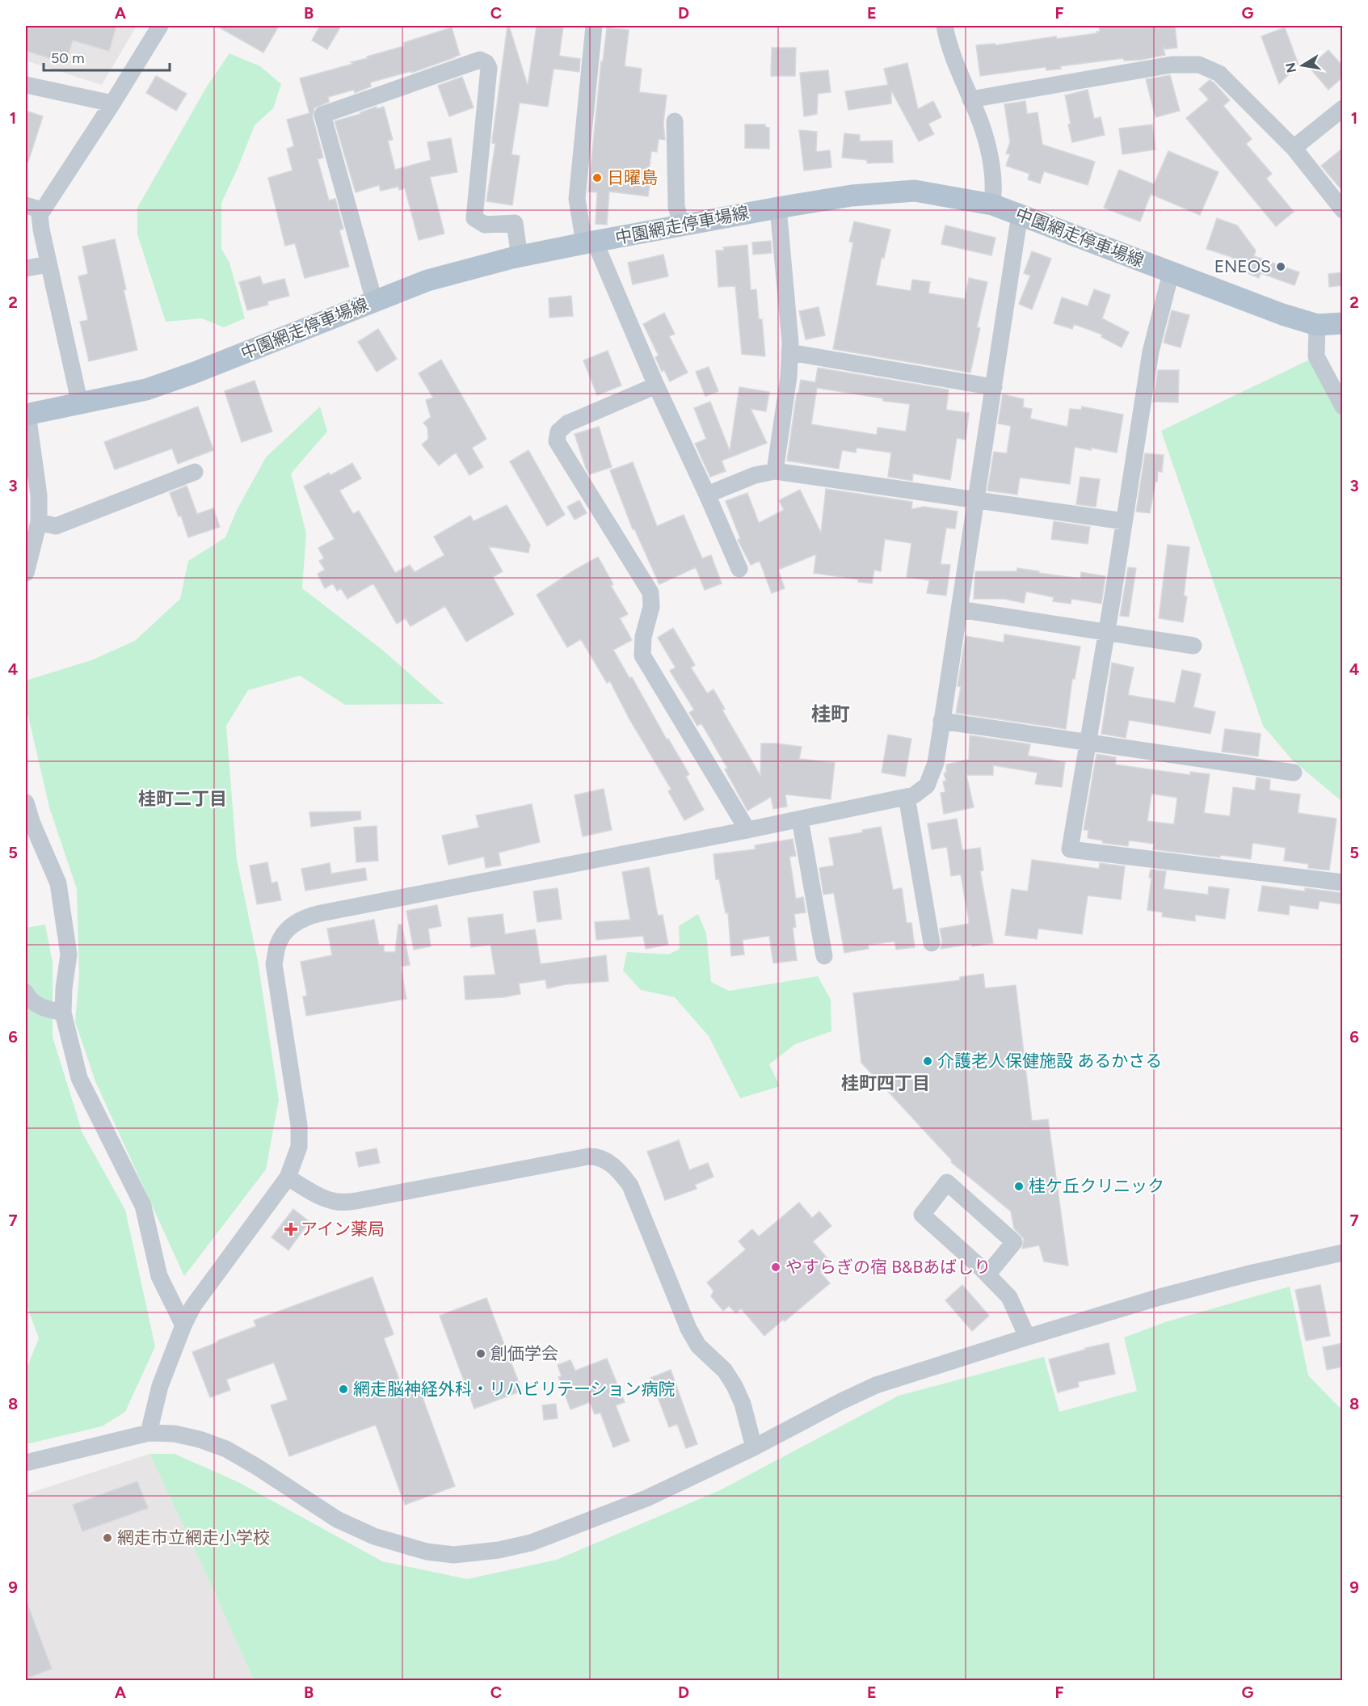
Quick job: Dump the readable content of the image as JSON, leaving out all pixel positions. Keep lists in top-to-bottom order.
{
  "streets": {
    "main road": ["中園網走停車場線"]
  },
  "districts": ["桂町", "桂町二丁目", "桂町四丁目"],
  "places": {
    "other": [
      "日曜島",
      "ENEOS",
      "介護老人保健施設 あるかさる",
      "桂ケ丘クリニック",
      "やすらぎの宿 B&Bあばしり",
      "創価学会",
      "網走脳神経外科・リハビリテーション病院",
      "網走市立網走小学校"
    ],
    "health": ["アイン薬局"]
  },
  "scale_bar": "50 m",
  "north": "left",
  "grid": {
    "columns": [
      "A",
      "B",
      "C",
      "D",
      "E",
      "F",
      "G"
    ],
    "rows": [
      "1",
      "2",
      "3",
      "4",
      "5",
      "6",
      "7",
      "8",
      "9"
    ]
  }
}
